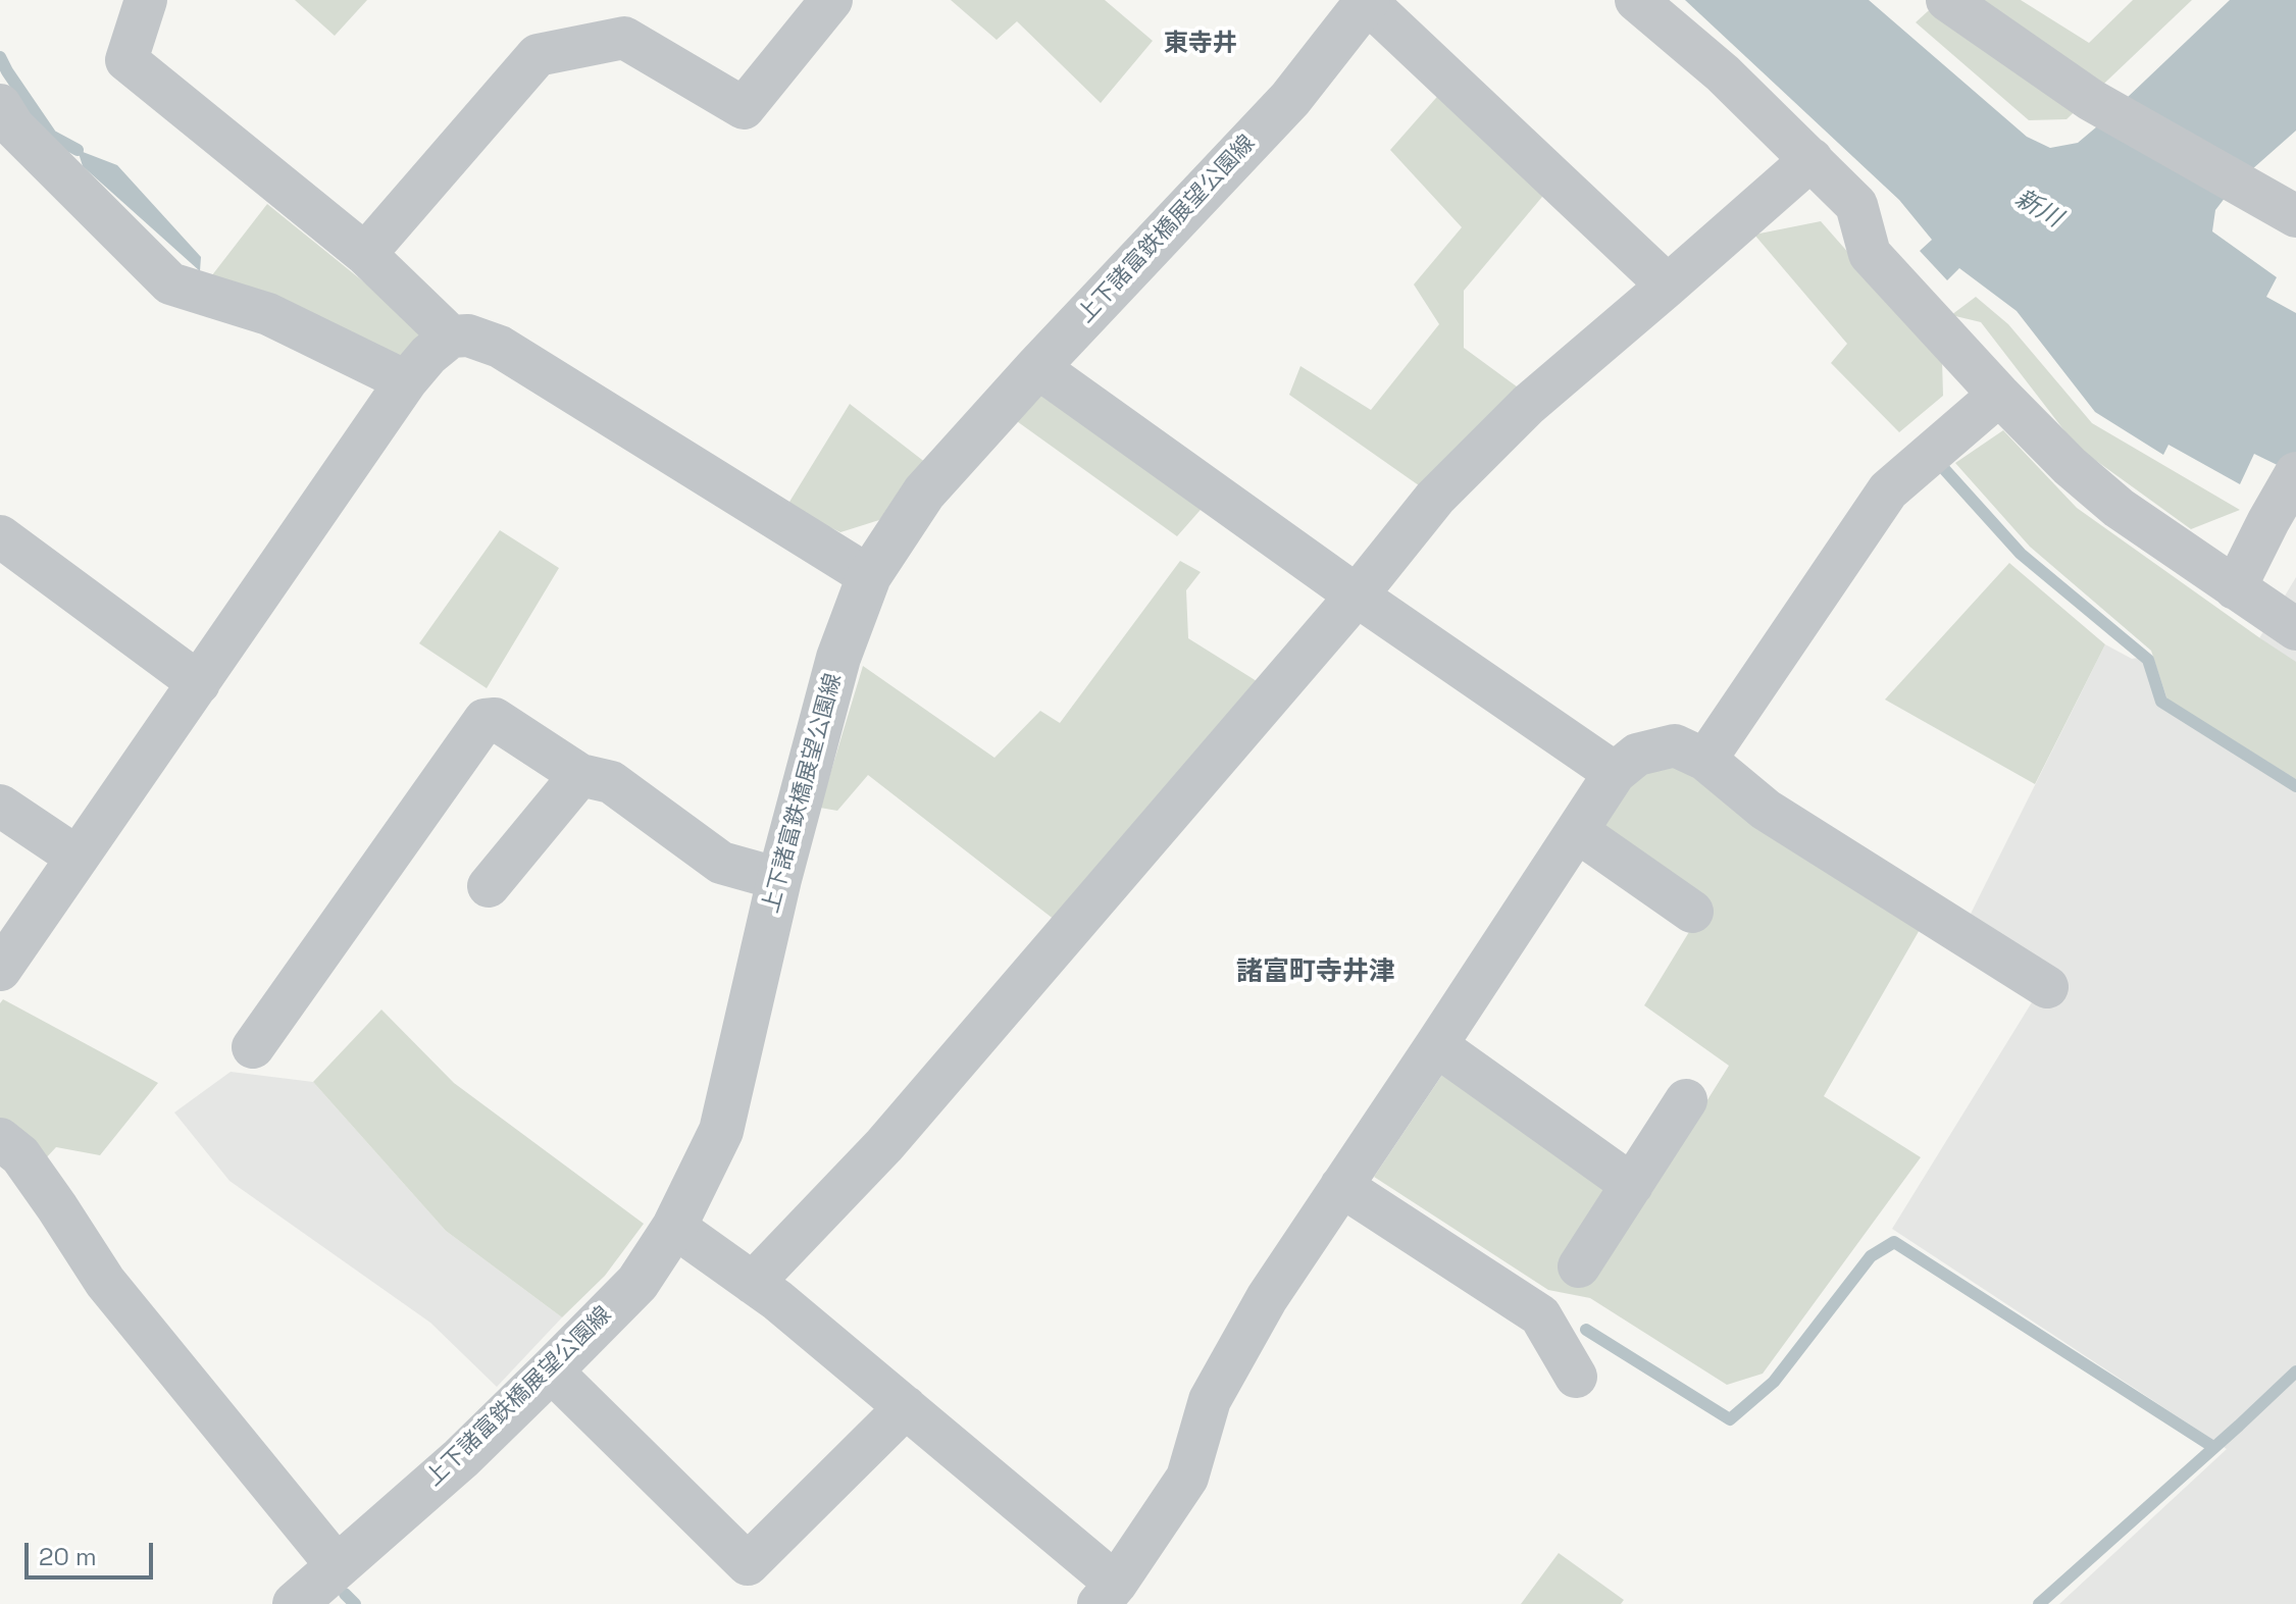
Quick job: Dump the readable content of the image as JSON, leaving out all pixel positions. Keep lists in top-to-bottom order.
{
  "streets": {
    "street": ["上下諸富鉄橋展望公園線"]
  },
  "districts": ["東寺井", "諸富町寺井津"],
  "water": ["新川"],
  "scale_bar": "20 m"
}
